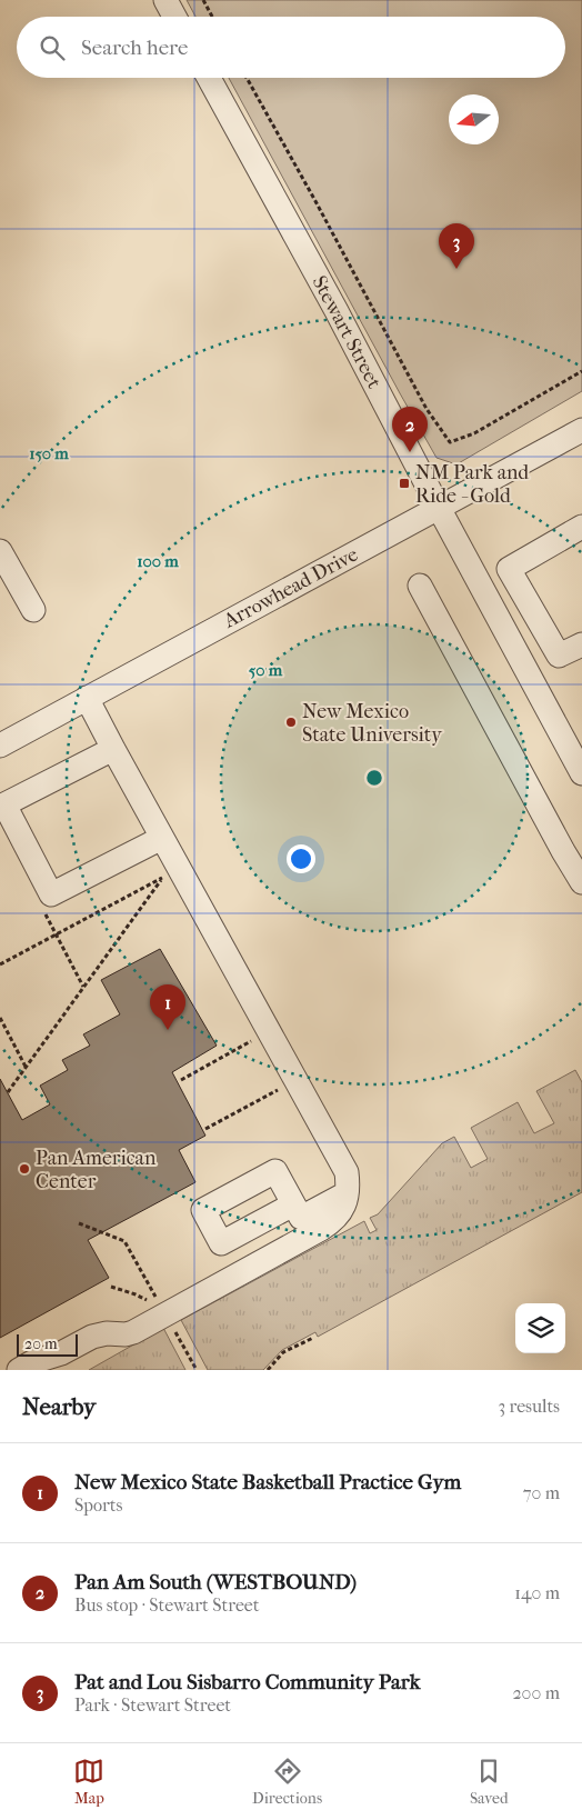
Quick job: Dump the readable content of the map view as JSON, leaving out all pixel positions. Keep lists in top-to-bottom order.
{
  "streets": {
    "street": ["Stewart Street", "Arrowhead Drive"]
  },
  "crossings": [
    ["Stewart Street", "Arrowhead Drive"]
  ],
  "places": {
    "transit": ["NM Park and Ride - Gold"],
    "other": ["New Mexico State University", "Pan American Center"]
  },
  "scale_bar": "20 m",
  "north": "left",
  "page": {
    "search": "Search here",
    "pins": ["3", "2", "1"],
    "scale": "20 m",
    "heading": ["Nearby", "3 results"],
    "list": [
      {
        "mark": "1",
        "name": "New Mexico State Basketball Practice Gym",
        "note": "Sports",
        "value": "70 m"
      },
      {
        "mark": "2",
        "name": "Pan Am South (WESTBOUND)",
        "note": "Bus stop · Stewart Street",
        "value": "140 m"
      },
      {
        "mark": "3",
        "name": "Pat and Lou Sisbarro Community Park",
        "note": "Park · Stewart Street",
        "value": "200 m"
      }
    ],
    "nav": ["Map", "Directions", "Saved"]
  },
  "rings": ["150 m", "100 m", "50 m"]
}
